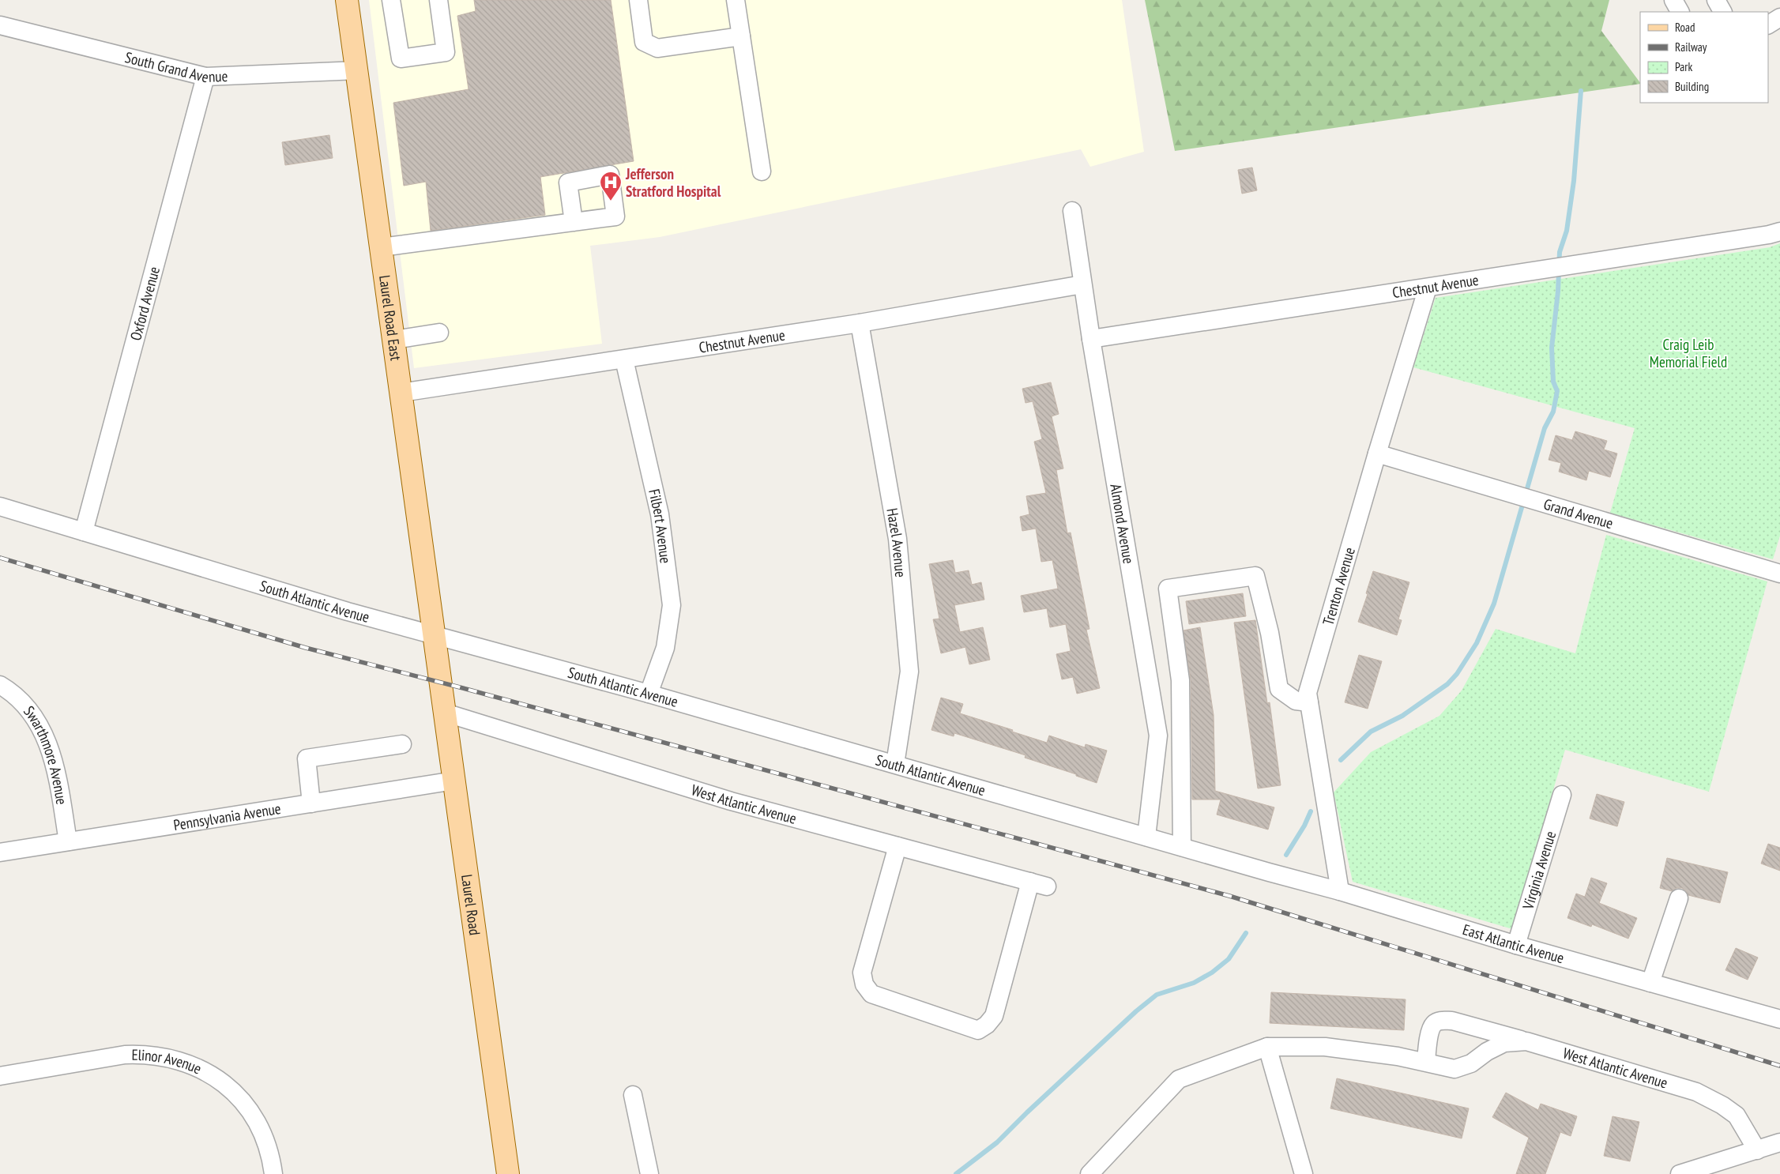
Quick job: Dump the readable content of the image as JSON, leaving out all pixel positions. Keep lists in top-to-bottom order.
{
  "streets": {
    "main road": ["Laurel Road East", "Laurel Road"],
    "street": [
      "South Grand Avenue",
      "Chestnut Avenue",
      "Oxford Avenue",
      "Grand Avenue",
      "Almond Avenue",
      "Filbert Avenue",
      "Hazel Avenue",
      "Trenton Avenue",
      "South Atlantic Avenue",
      "Swarthmore Avenue",
      "West Atlantic Avenue",
      "Pennsylvania Avenue",
      "Virginia Avenue",
      "East Atlantic Avenue",
      "Elinor Avenue"
    ]
  },
  "crossings": [
    ["South Grand Avenue", "Oxford Avenue"],
    ["South Grand Avenue", "Laurel Road East"],
    ["Chestnut Avenue", "Laurel Road East"],
    ["Chestnut Avenue", "Almond Avenue"],
    ["Chestnut Avenue", "Filbert Avenue"],
    ["Chestnut Avenue", "Hazel Avenue"],
    ["Chestnut Avenue", "Trenton Avenue"],
    ["Oxford Avenue", "South Atlantic Avenue"],
    ["Laurel Road East", "South Atlantic Avenue"],
    ["Laurel Road East", "Laurel Road"],
    ["Grand Avenue", "Trenton Avenue"],
    ["Almond Avenue", "South Atlantic Avenue"],
    ["Filbert Avenue", "South Atlantic Avenue"],
    ["Hazel Avenue", "South Atlantic Avenue"],
    ["Trenton Avenue", "East Atlantic Avenue"],
    ["South Atlantic Avenue", "Laurel Road"],
    ["South Atlantic Avenue", "East Atlantic Avenue"],
    ["Swarthmore Avenue", "Pennsylvania Avenue"],
    ["West Atlantic Avenue", "Laurel Road"],
    ["Pennsylvania Avenue", "Laurel Road"],
    ["Virginia Avenue", "East Atlantic Avenue"]
  ],
  "parks": ["Craig Leib Memorial Field"],
  "places": {
    "hospital": ["Jefferson Stratford Hospital"]
  },
  "legend": [
    "Road",
    "Railway",
    "Park",
    "Building"
  ]
}
